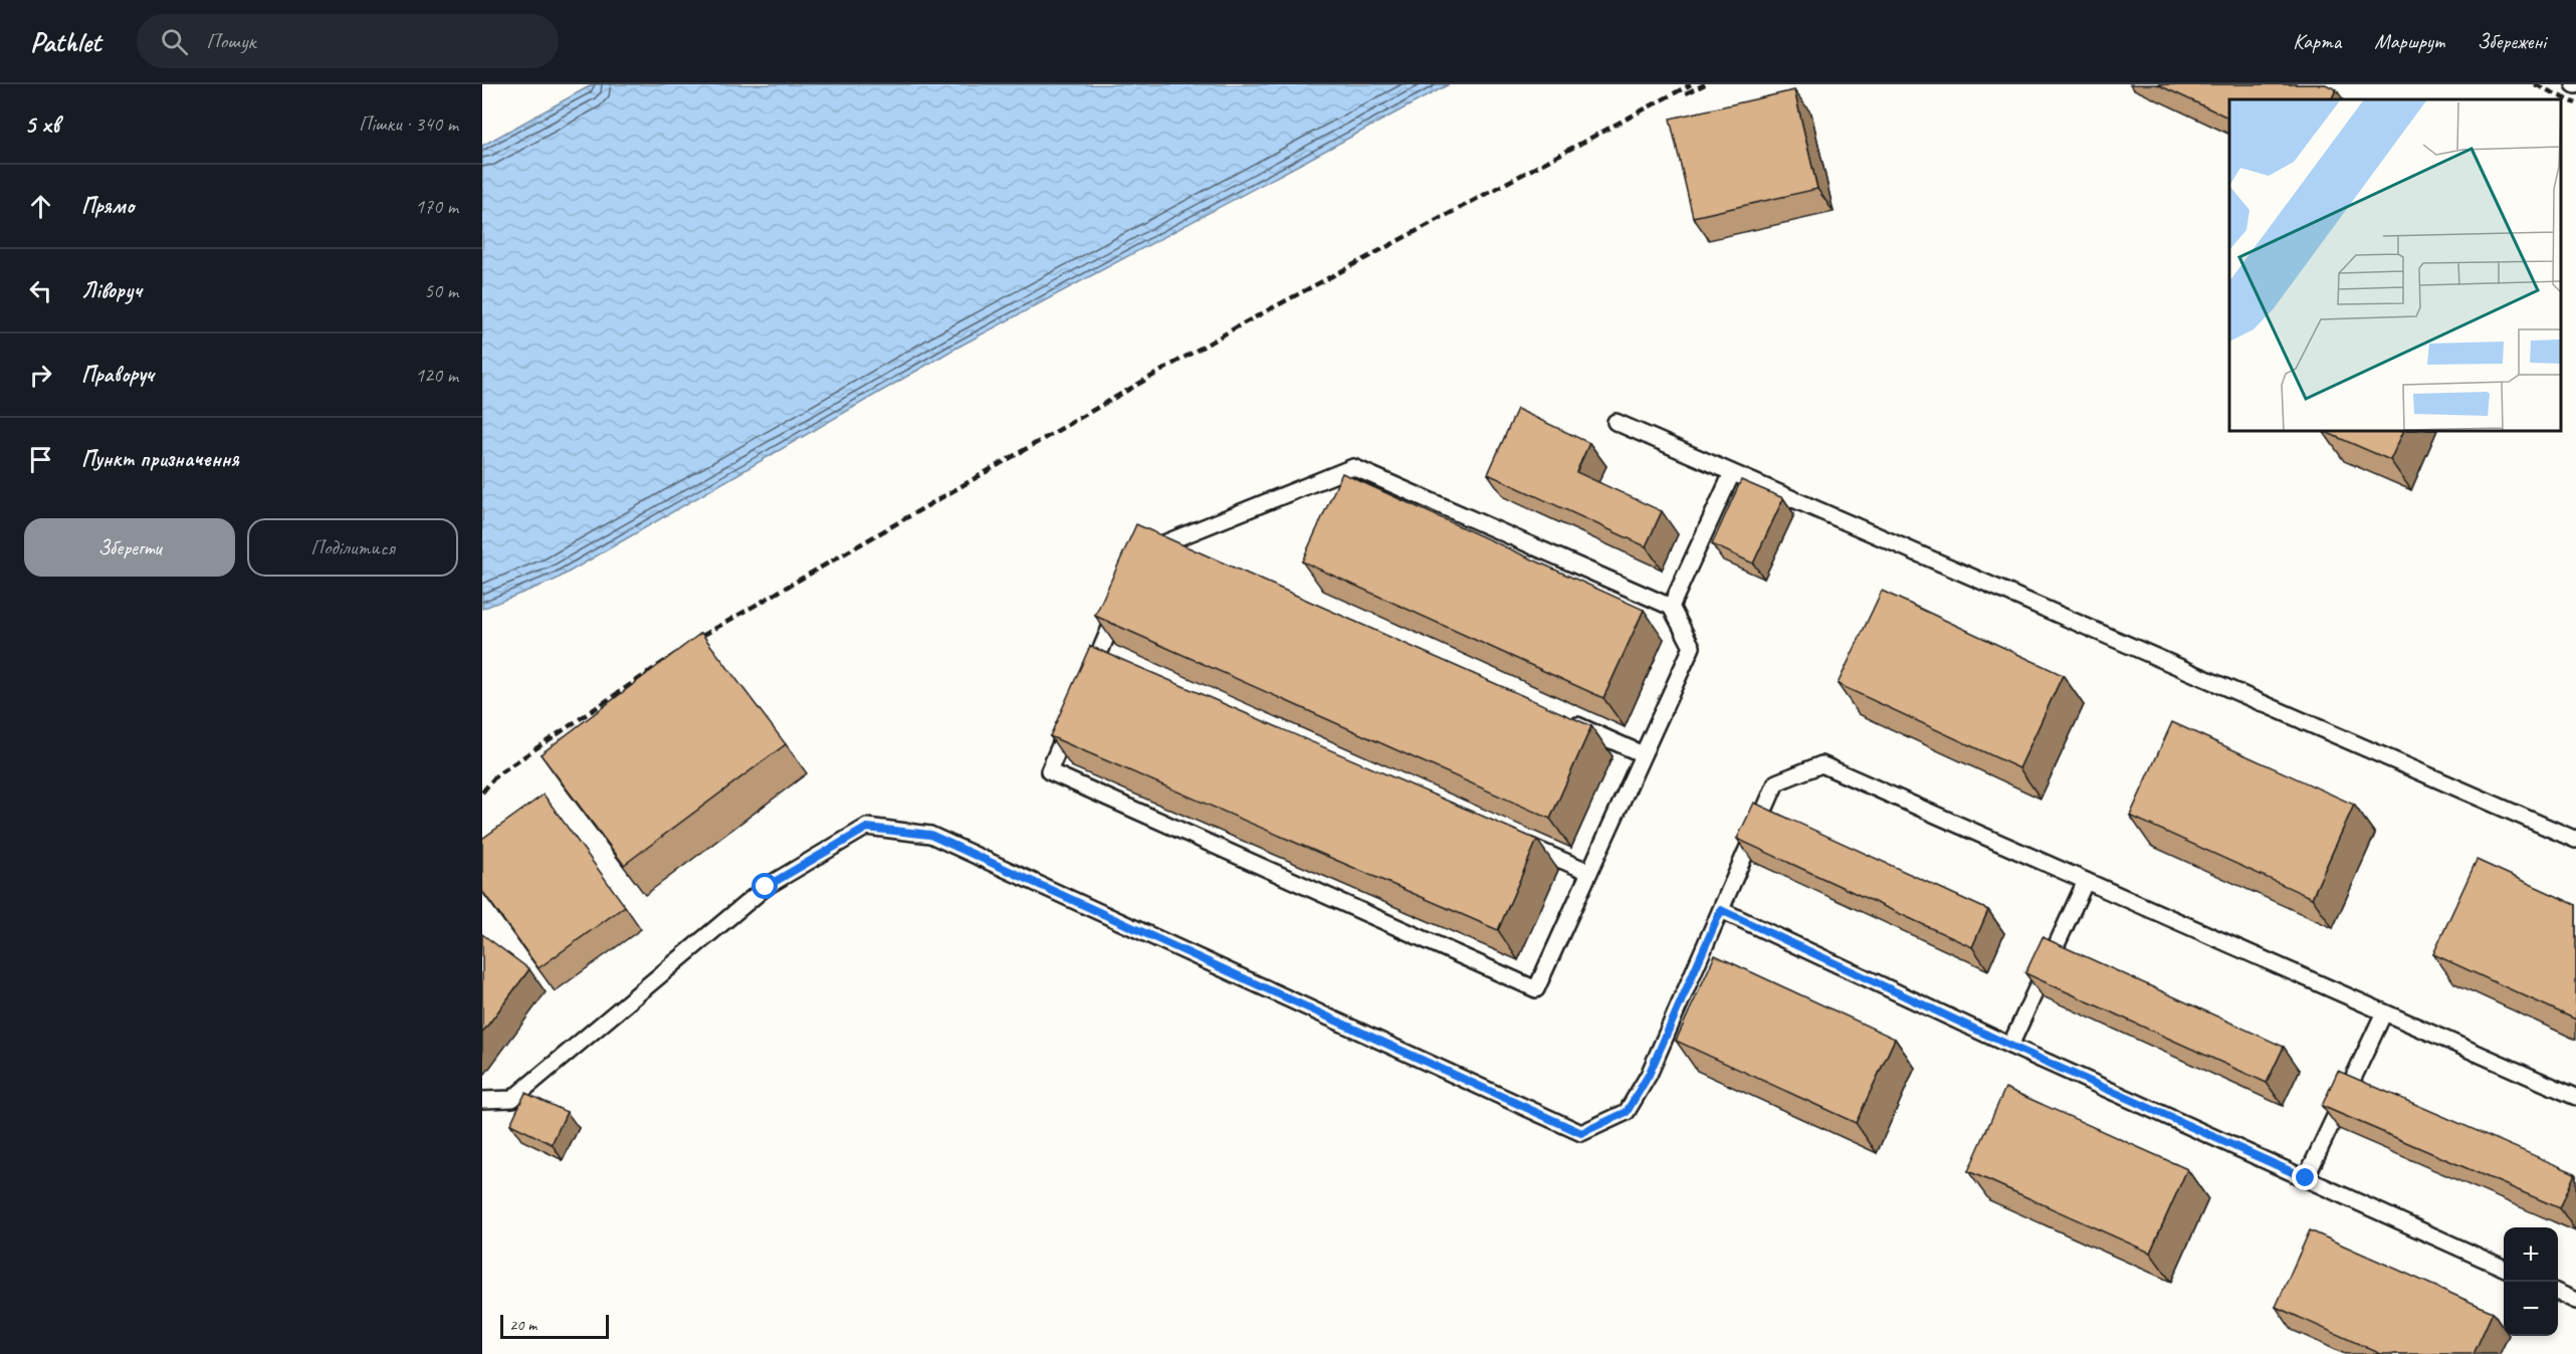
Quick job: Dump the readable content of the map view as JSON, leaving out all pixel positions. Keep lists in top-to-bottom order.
{
  "scale_bar": "20 m",
  "page": {
    "header": "Pathlet",
    "search": "Пошук",
    "nav": ["Карта", "Маршрут", "Збережені"],
    "heading": ["5 хв", "Пішки · 340 m"],
    "list": [
      ["Прямо", "170 m"],
      ["Ліворуч", "50 m"],
      ["Праворуч", "120 m"],
      "Пункт призначення"
    ],
    "buttons": ["Зберегти", "Поділитися"],
    "map_buttons": ["+", "−"],
    "scale": "20 m"
  }
}
